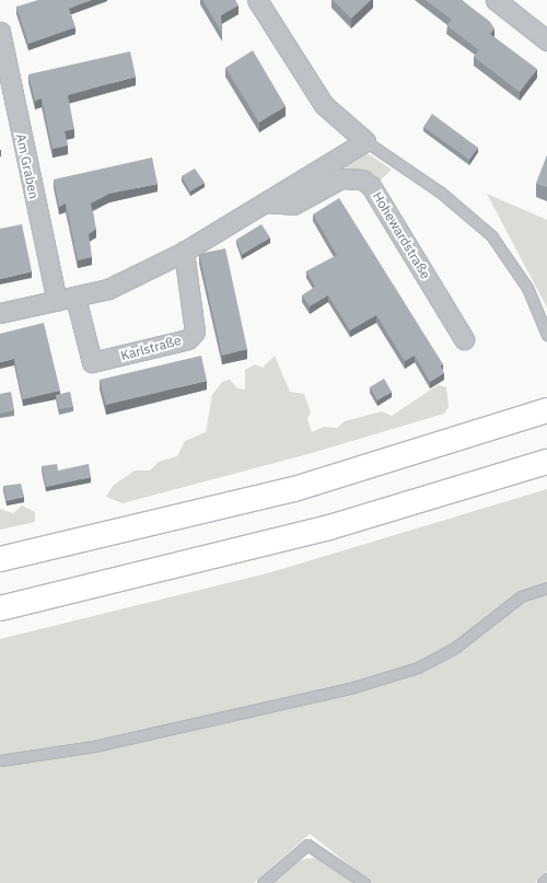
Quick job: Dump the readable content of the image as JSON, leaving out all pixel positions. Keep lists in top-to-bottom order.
{
  "streets": {
    "street": ["Am Graben", "Hohewardstraße", "Karlstraße"]
  }
}
